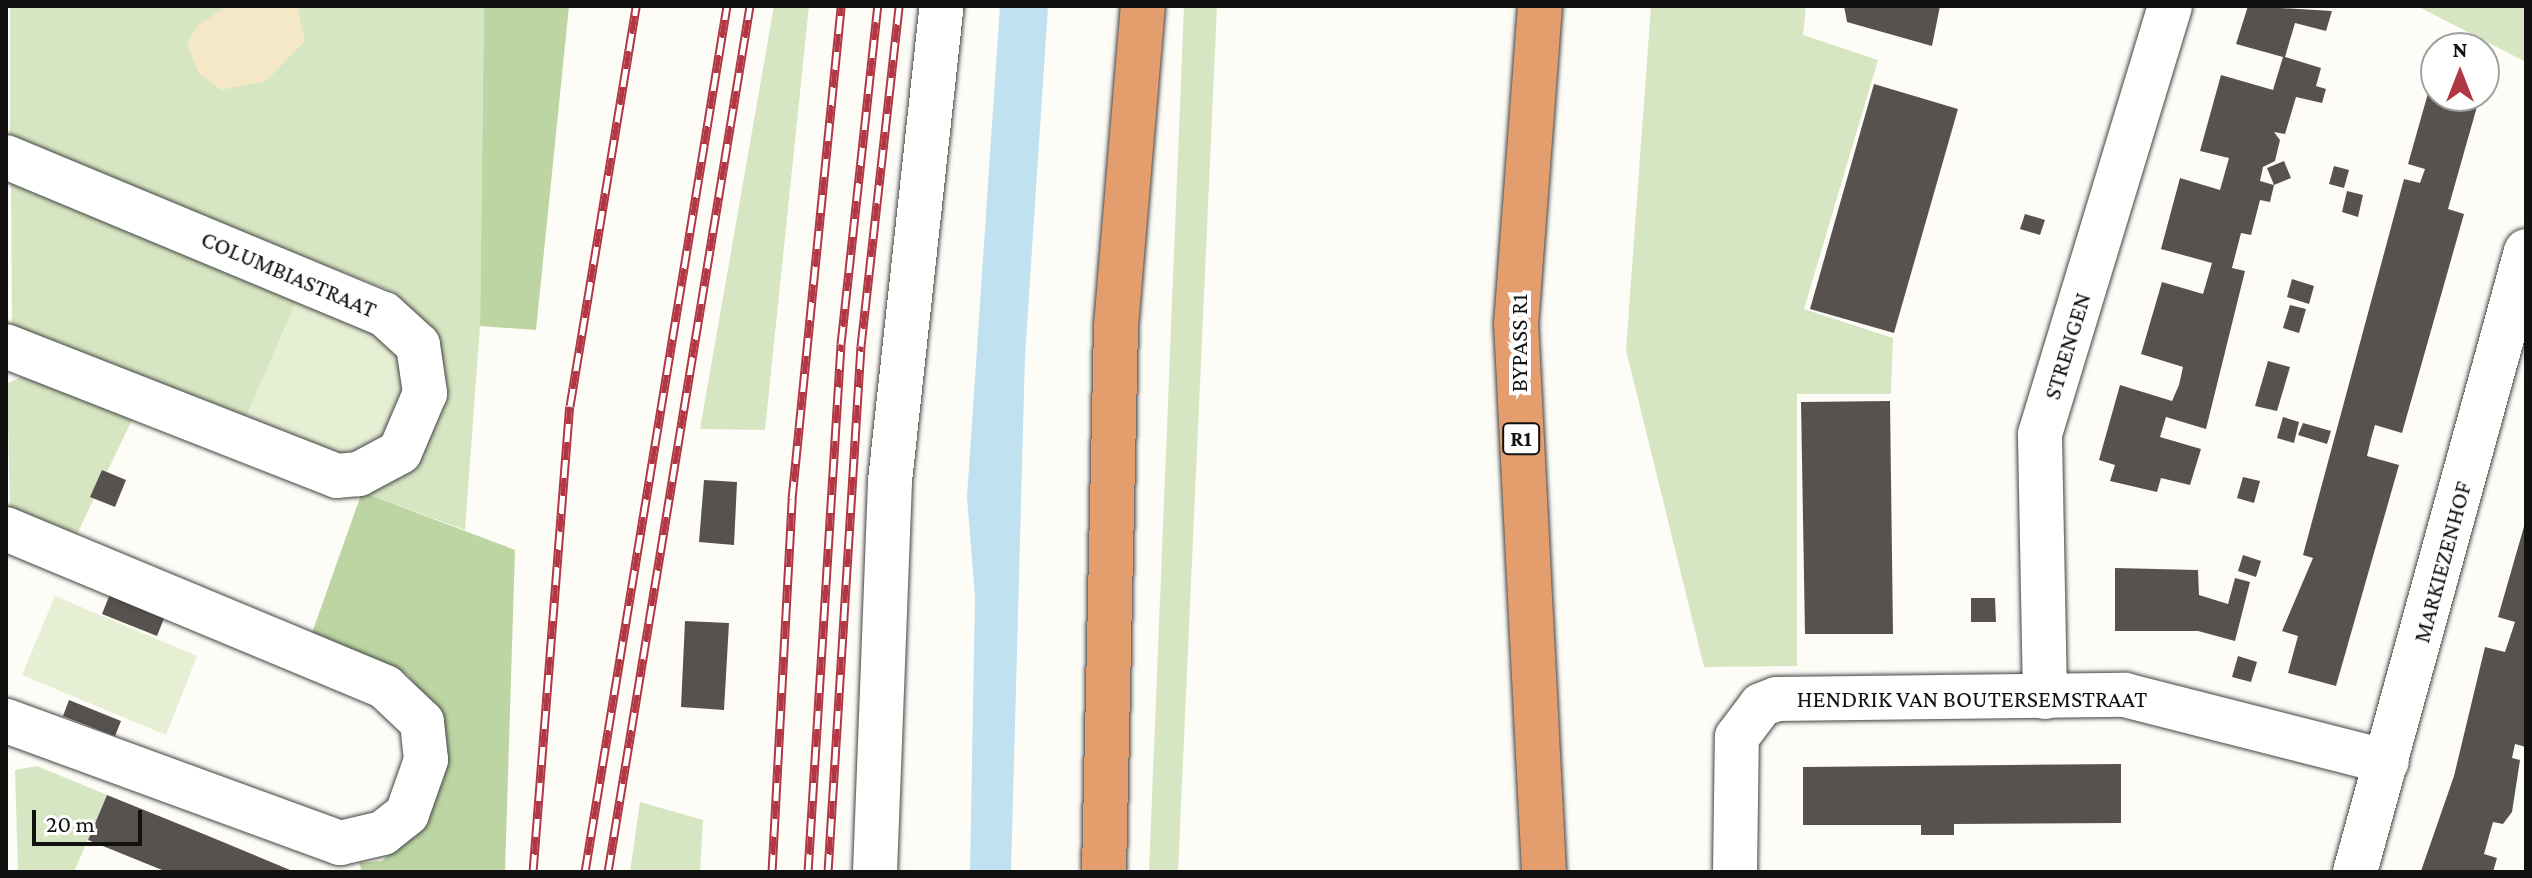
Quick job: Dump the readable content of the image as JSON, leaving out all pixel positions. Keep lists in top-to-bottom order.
{
  "streets": {
    "highway": ["BYPASS R1", "R1"],
    "street": [
      "COLUMBIASTRAAT",
      "STRENGEN",
      "MARKIEZENHOF",
      "HENDRIK VAN BOUTERSEMSTRAAT"
    ]
  },
  "crossings": [
    ["STRENGEN", "HENDRIK VAN BOUTERSEMSTRAAT"],
    ["MARKIEZENHOF", "HENDRIK VAN BOUTERSEMSTRAAT"]
  ],
  "scale_bar": "20 m",
  "north": "top"
}
